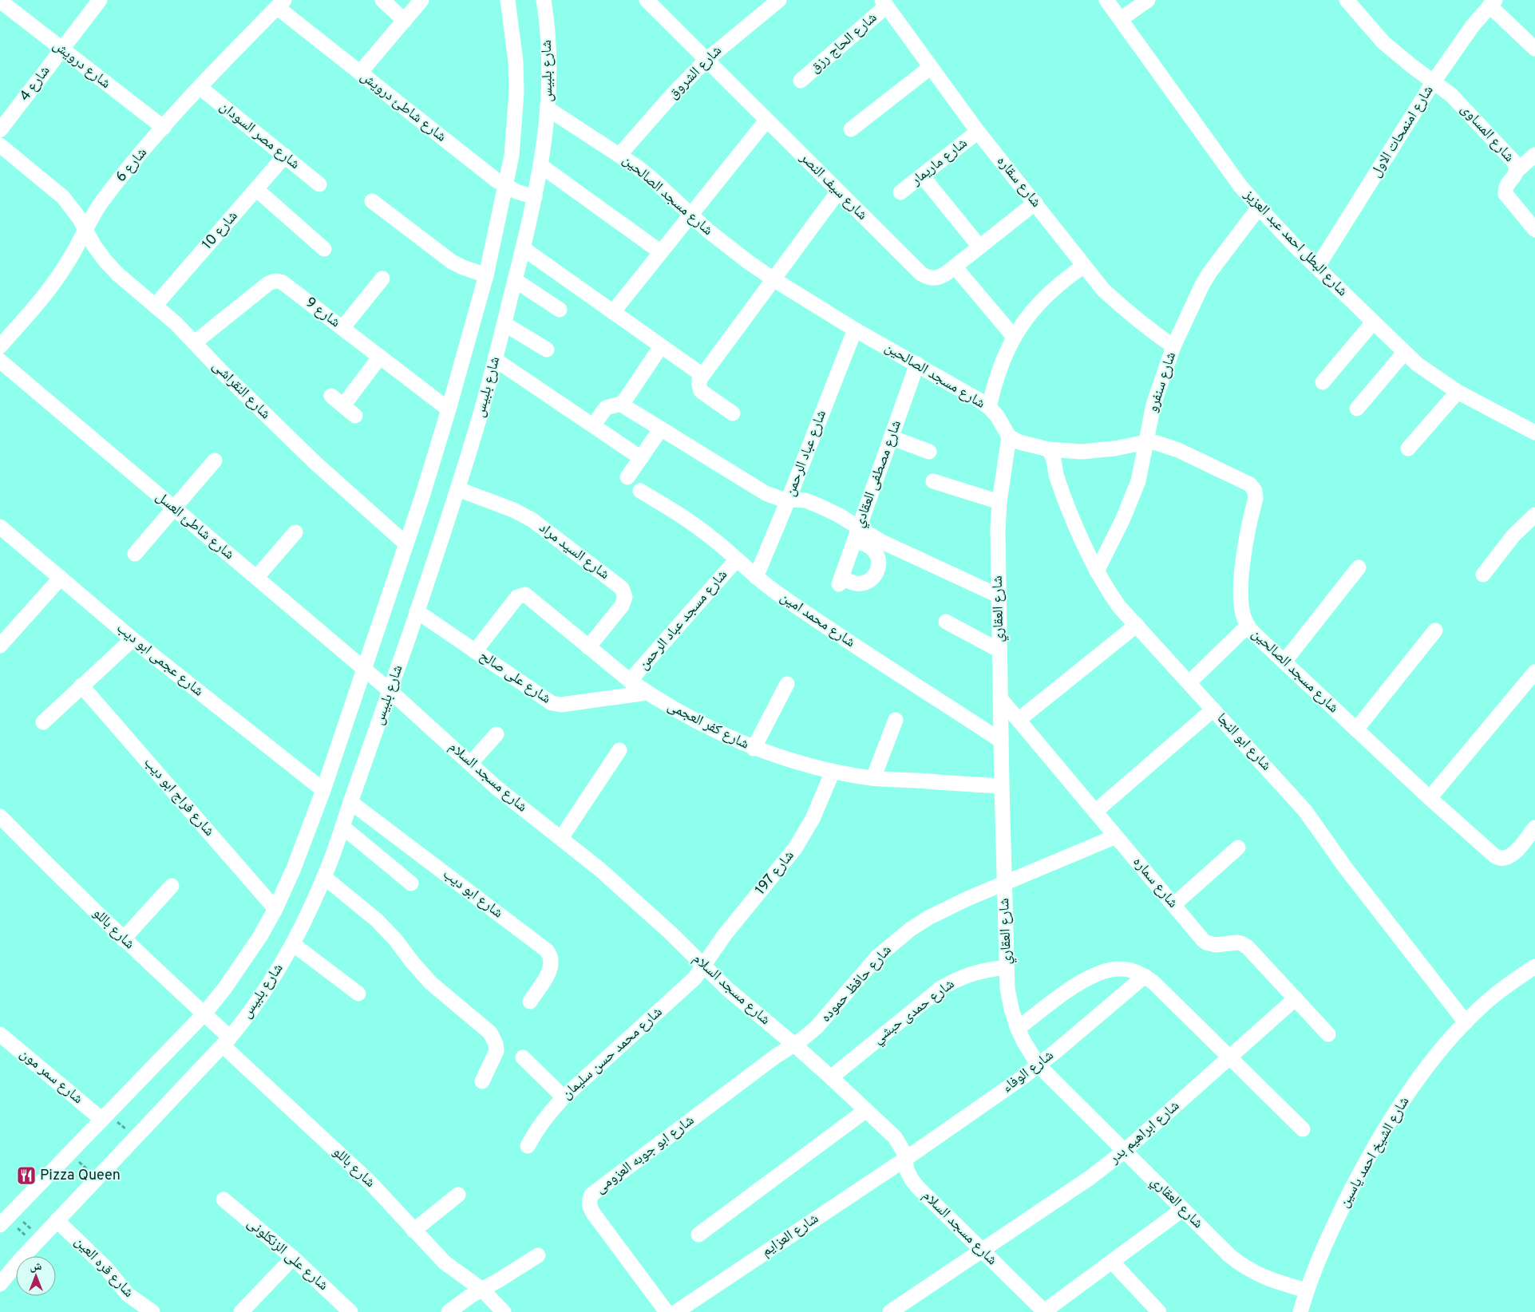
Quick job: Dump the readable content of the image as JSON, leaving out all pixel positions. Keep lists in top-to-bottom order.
{
  "streets": {
    "street": [
      "شارع الحاج رزق",
      "شارع درويش",
      "شارع بلبيس",
      "شارع الشروق",
      "شارع 4",
      "شارع شاطئ درويش",
      "شارع امنمحات الاول",
      "شارع المساوى",
      "شارع مصر السودان",
      "شارع ماريمار",
      "شارع 6",
      "شارع سقاره",
      "شارع سيف النصر",
      "شارع مسجد الصالحين",
      "شارع 10",
      "شارع البطل احمد عبد العزيز",
      "شارع 9",
      "شارع سنفرو",
      "شارع النقراشى",
      "شارع عباد الرحمن",
      "شارع مصطفى العقادي",
      "شارع شاطئ العسل",
      "شارع السيد مراد",
      "شارع العقاري",
      "شارع مسجد عباد الرحمن",
      "شارع محمد امين",
      "شارع عجمى ابو ديب",
      "شارع على صالح",
      "شارع كفر العجمى",
      "شارع ابو النجا",
      "شارع مسجد السلام",
      "شارع فراج ابو ديب",
      "شارع 197",
      "شارع سماره",
      "شارع ابو ديب",
      "شارع باللو",
      "شارع حافظ حموده",
      "شارع حمدى حبشي",
      "شارع محمد حسن سليمان",
      "شارع الوفاء",
      "شارع سمر مون",
      "شارع ابراهيم بدر",
      "شارع الشيخ احمد ياسين",
      "شارع ابو جوبه العزومى",
      "شارع العزايم",
      "شارع على الزنكلونى",
      "شارع قره العين"
    ]
  },
  "crossings": [
    ["شارع الحاج رزق", "شارع سقاره"],
    ["شارع درويش", "شارع 4"],
    ["شارع درويش", "شارع 6"],
    ["شارع بلبيس", "شارع شاطئ درويش"],
    ["شارع بلبيس", "شارع مسجد الصالحين"],
    ["شارع بلبيس", "شارع شاطئ العسل"],
    ["شارع بلبيس", "شارع السيد مراد"],
    ["شارع بلبيس", "شارع على صالح"],
    ["شارع بلبيس", "شارع مسجد السلام"],
    ["شارع بلبيس", "شارع ابو ديب"],
    ["شارع بلبيس", "شارع باللو"],
    ["شارع بلبيس", "شارع قره العين"],
    ["شارع الشروق", "شارع سيف النصر"],
    ["شارع الشروق", "شارع مسجد الصالحين"],
    ["شارع شاطئ درويش", "شارع 6"],
    ["شارع امنمحات الاول", "شارع المساوى"],
    ["شارع امنمحات الاول", "شارع البطل احمد عبد العزيز"],
    ["شارع مصر السودان", "شارع 6"],
    ["شارع مصر السودان", "شارع 10"],
    ["شارع ماريمار", "شارع سقاره"],
    ["شارع 6", "شارع النقراشى"],
    ["شارع سقاره", "شارع سيف النصر"],
    ["شارع سقاره", "شارع سنفرو"],
    ["شارع مسجد الصالحين", "شارع سنفرو"],
    ["شارع مسجد الصالحين", "شارع عباد الرحمن"],
    ["شارع مسجد الصالحين", "شارع مصطفى العقادي"],
    ["شارع مسجد الصالحين", "شارع العقاري"],
    ["شارع مسجد الصالحين", "شارع ابو النجا"],
    ["شارع 10", "شارع النقراشى"],
    ["شارع البطل احمد عبد العزيز", "شارع سنفرو"],
    ["شارع 9", "شارع النقراشى"],
    ["شارع سنفرو", "شارع ابو النجا"],
    ["شارع عباد الرحمن", "شارع محمد امين"],
    ["شارع شاطئ العسل", "شارع مسجد السلام"],
    ["شارع السيد مراد", "شارع كفر العجمى"],
    ["شارع العقاري", "شارع محمد امين"],
    ["شارع العقاري", "شارع كفر العجمى"],
    ["شارع العقاري", "شارع سماره"],
    ["شارع العقاري", "شارع حافظ حموده"],
    ["شارع العقاري", "شارع حمدى حبشي"],
    ["شارع العقاري", "شارع الوفاء"],
    ["شارع العقاري", "شارع ابراهيم بدر"],
    ["شارع العقاري", "شارع الشيخ احمد ياسين"],
    ["شارع مسجد عباد الرحمن", "شارع محمد امين"],
    ["شارع مسجد عباد الرحمن", "شارع كفر العجمى"],
    ["شارع على صالح", "شارع كفر العجمى"],
    ["شارع كفر العجمى", "شارع 197"],
    ["شارع ابو النجا", "شارع الشيخ احمد ياسين"],
    ["شارع مسجد السلام", "شارع 197"],
    ["شارع مسجد السلام", "شارع حافظ حموده"],
    ["شارع مسجد السلام", "شارع حمدى حبشي"],
    ["شارع مسجد السلام", "شارع محمد حسن سليمان"],
    ["شارع مسجد السلام", "شارع الوفاء"],
    ["شارع مسجد السلام", "شارع ابراهيم بدر"],
    ["شارع مسجد السلام", "شارع ابو جوبه العزومى"],
    ["شارع مسجد السلام", "شارع العزايم"],
    ["شارع 197", "شارع محمد حسن سليمان"],
    ["شارع سماره", "شارع حافظ حموده"],
    ["شارع سماره", "شارع ابراهيم بدر"],
    ["شارع حافظ حموده", "شارع ابو جوبه العزومى"],
    ["شارع الوفاء", "شارع العزايم"]
  ],
  "places": {
    "restaurant": ["Pizza Queen"]
  },
  "north": "top"
}
